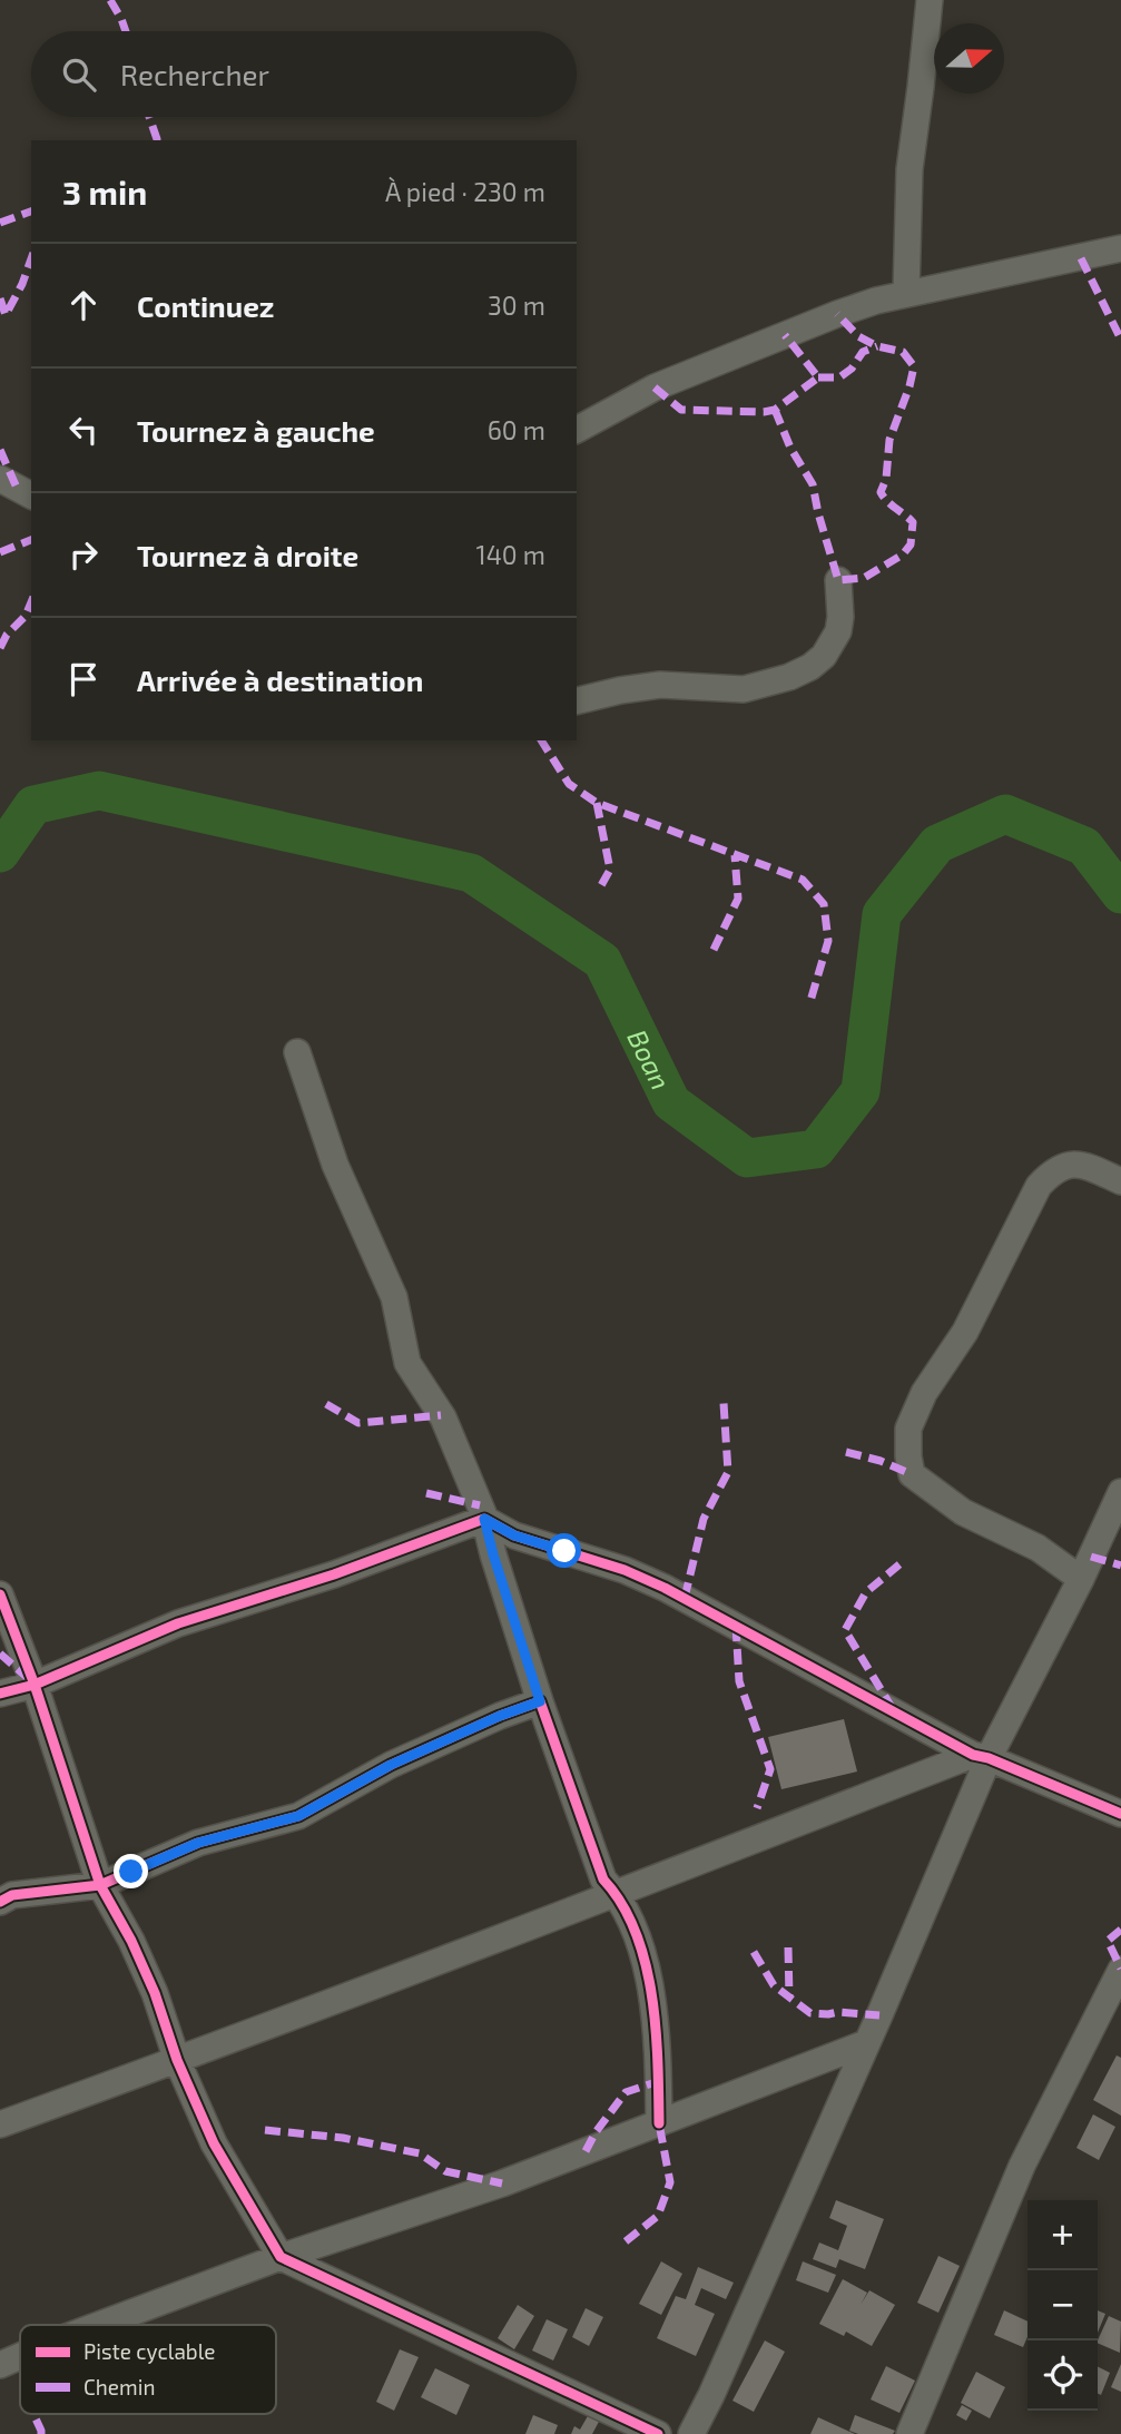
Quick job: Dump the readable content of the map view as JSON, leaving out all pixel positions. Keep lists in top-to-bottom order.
{
  "water": ["Boan"],
  "legend": ["Piste cyclable", "Chemin"],
  "north": "right",
  "page": {
    "search": "Rechercher",
    "heading": ["3 min", "À pied · 230 m"],
    "list": [
      ["Continuez", "30 m"],
      ["Tournez à gauche", "60 m"],
      ["Tournez à droite", "140 m"],
      "Arrivée à destination"
    ],
    "map_buttons": ["+", "−"]
  }
}
